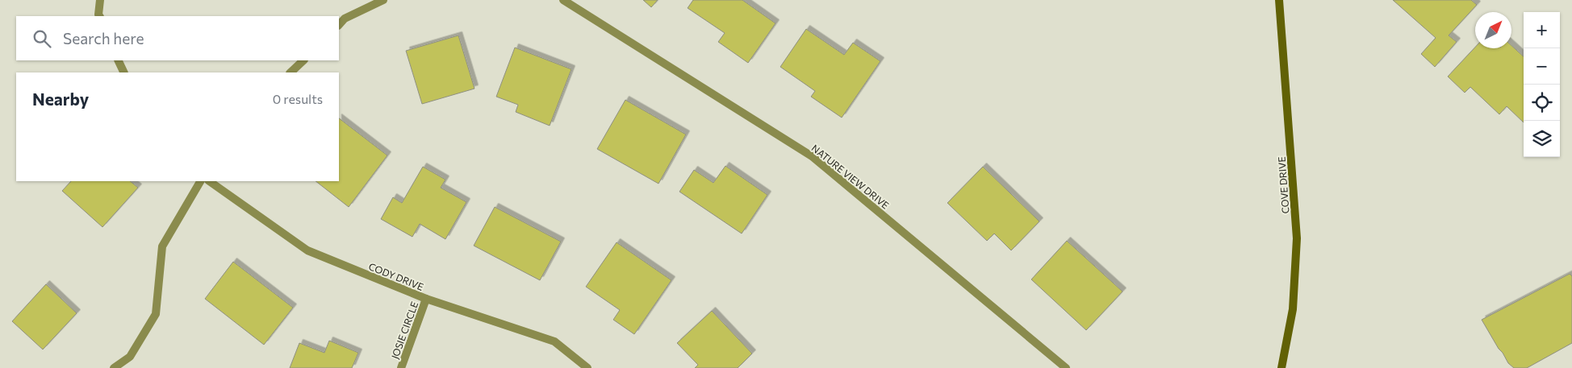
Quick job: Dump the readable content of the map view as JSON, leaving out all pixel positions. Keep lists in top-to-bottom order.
{
  "streets": {
    "main road": ["COVE DRIVE"],
    "street": ["NATURE VIEW DRIVE", "CODY DRIVE", "JOSIE CIRCLE"]
  },
  "crossings": [
    ["CODY DRIVE", "JOSIE CIRCLE"]
  ],
  "north": "top right",
  "page": {
    "map_buttons": ["+", "−"],
    "search": "Search here",
    "heading": ["Nearby", "0 results"]
  }
}
